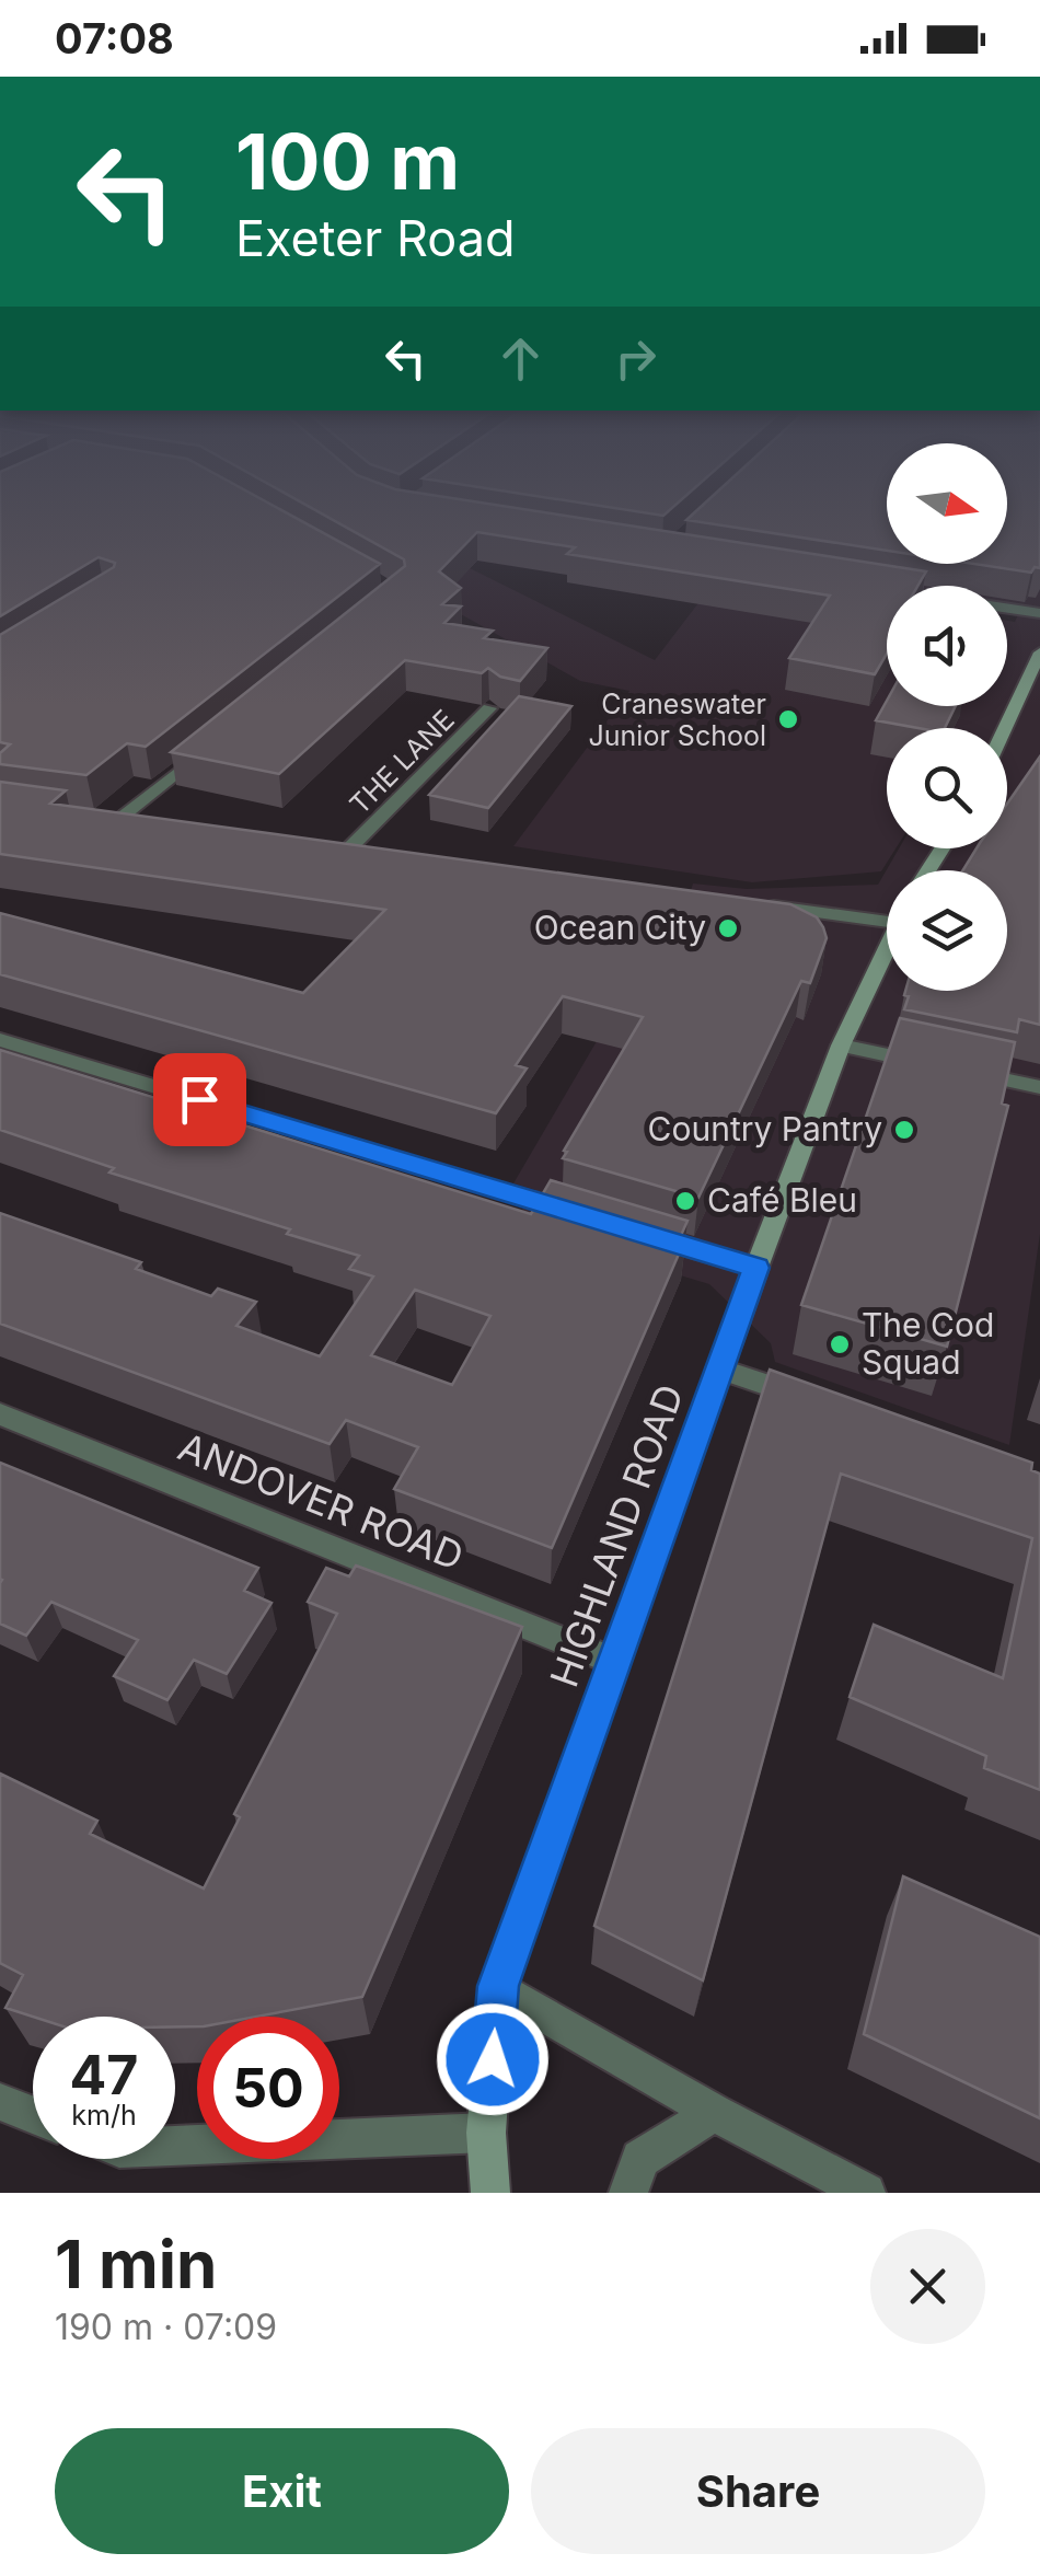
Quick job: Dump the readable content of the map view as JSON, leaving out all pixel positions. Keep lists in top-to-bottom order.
{
  "streets": {
    "main road": ["HIGHLAND ROAD"],
    "street": ["THE LANE", "ANDOVER ROAD"]
  },
  "crossings": [
    ["ANDOVER ROAD", "HIGHLAND ROAD"]
  ],
  "places": [
    "Craneswater Junior School",
    "Ocean City",
    "Country Pantry",
    "Café Bleu",
    "The Cod Squad"
  ],
  "north": "right",
  "page": {
    "status": "07:08",
    "turn": ["100 m", "Exeter Road"],
    "speed": "47 km/h",
    "limit": "50",
    "heading": ["1 min", "190 m · 07:09"],
    "buttons": ["Exit", "Share"]
  }
}
